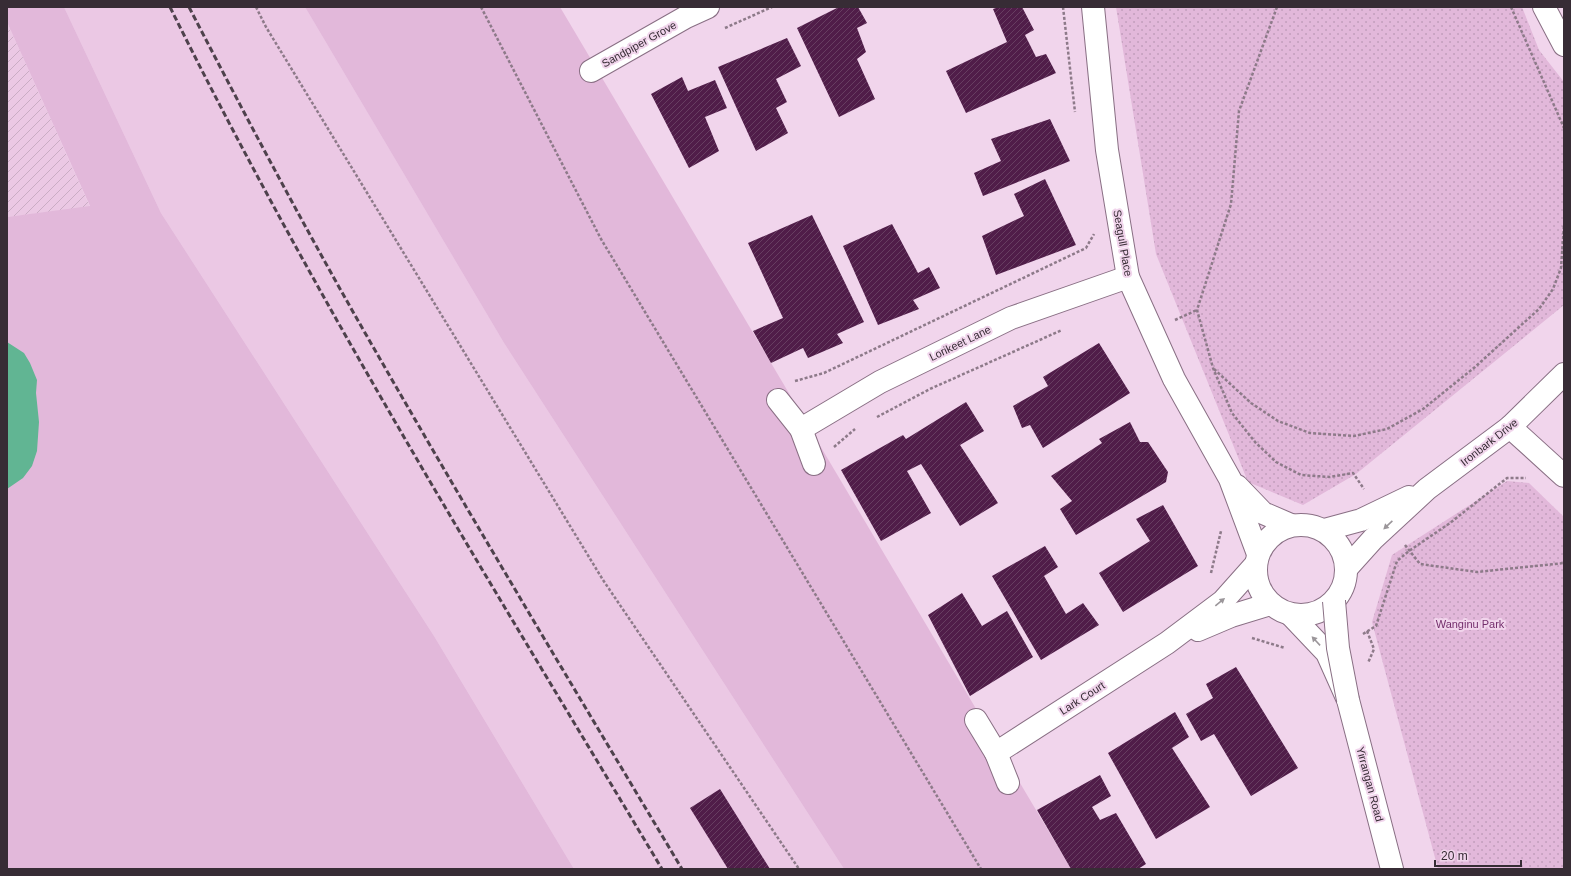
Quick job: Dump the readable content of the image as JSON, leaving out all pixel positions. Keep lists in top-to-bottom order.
{
  "streets": {
    "street": [
      "Sandpiper Grove",
      "Seagull Place",
      "Lorikeet Lane",
      "Ironbark Drive",
      "Lark Court",
      "Yirrangan Road"
    ]
  },
  "crossings": [
    ["Seagull Place", "Lorikeet Lane"],
    ["Seagull Place", "Ironbark Drive"],
    ["Seagull Place", "Lark Court"],
    ["Seagull Place", "Yirrangan Road"],
    ["Ironbark Drive", "Lark Court"],
    ["Ironbark Drive", "Yirrangan Road"],
    ["Lark Court", "Yirrangan Road"]
  ],
  "parks": ["Wanginu Park"],
  "scale_bar": "20 m"
}
